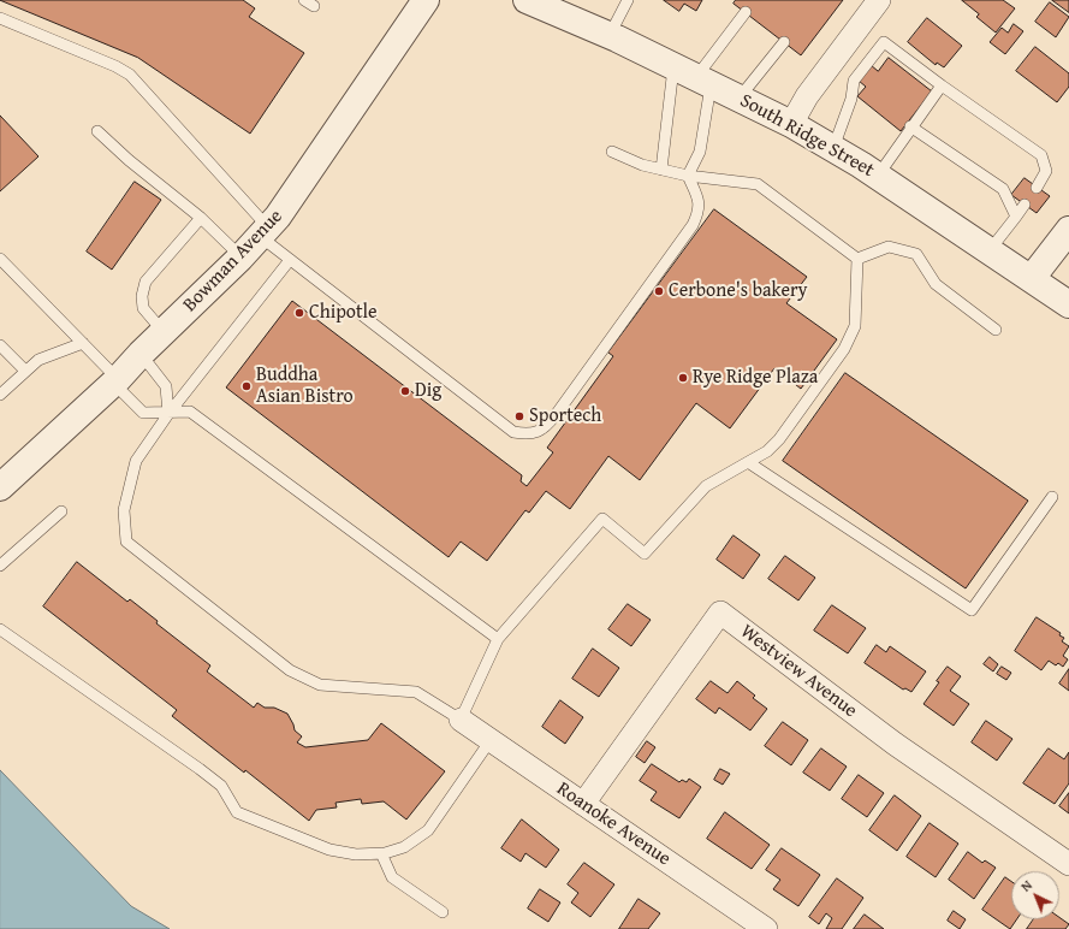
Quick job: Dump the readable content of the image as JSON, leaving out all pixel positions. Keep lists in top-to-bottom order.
{
  "streets": {
    "street": [
      "South Ridge Street",
      "Bowman Avenue",
      "Westview Avenue",
      "Roanoke Avenue"
    ]
  },
  "crossings": [
    ["Westview Avenue", "Roanoke Avenue"]
  ],
  "places": [
    "Cerbone's bakery",
    "Chipotle",
    "Rye Ridge Plaza",
    "Buddha Asian Bistro",
    "Dig",
    "Sportech"
  ],
  "north": "top left"
}
